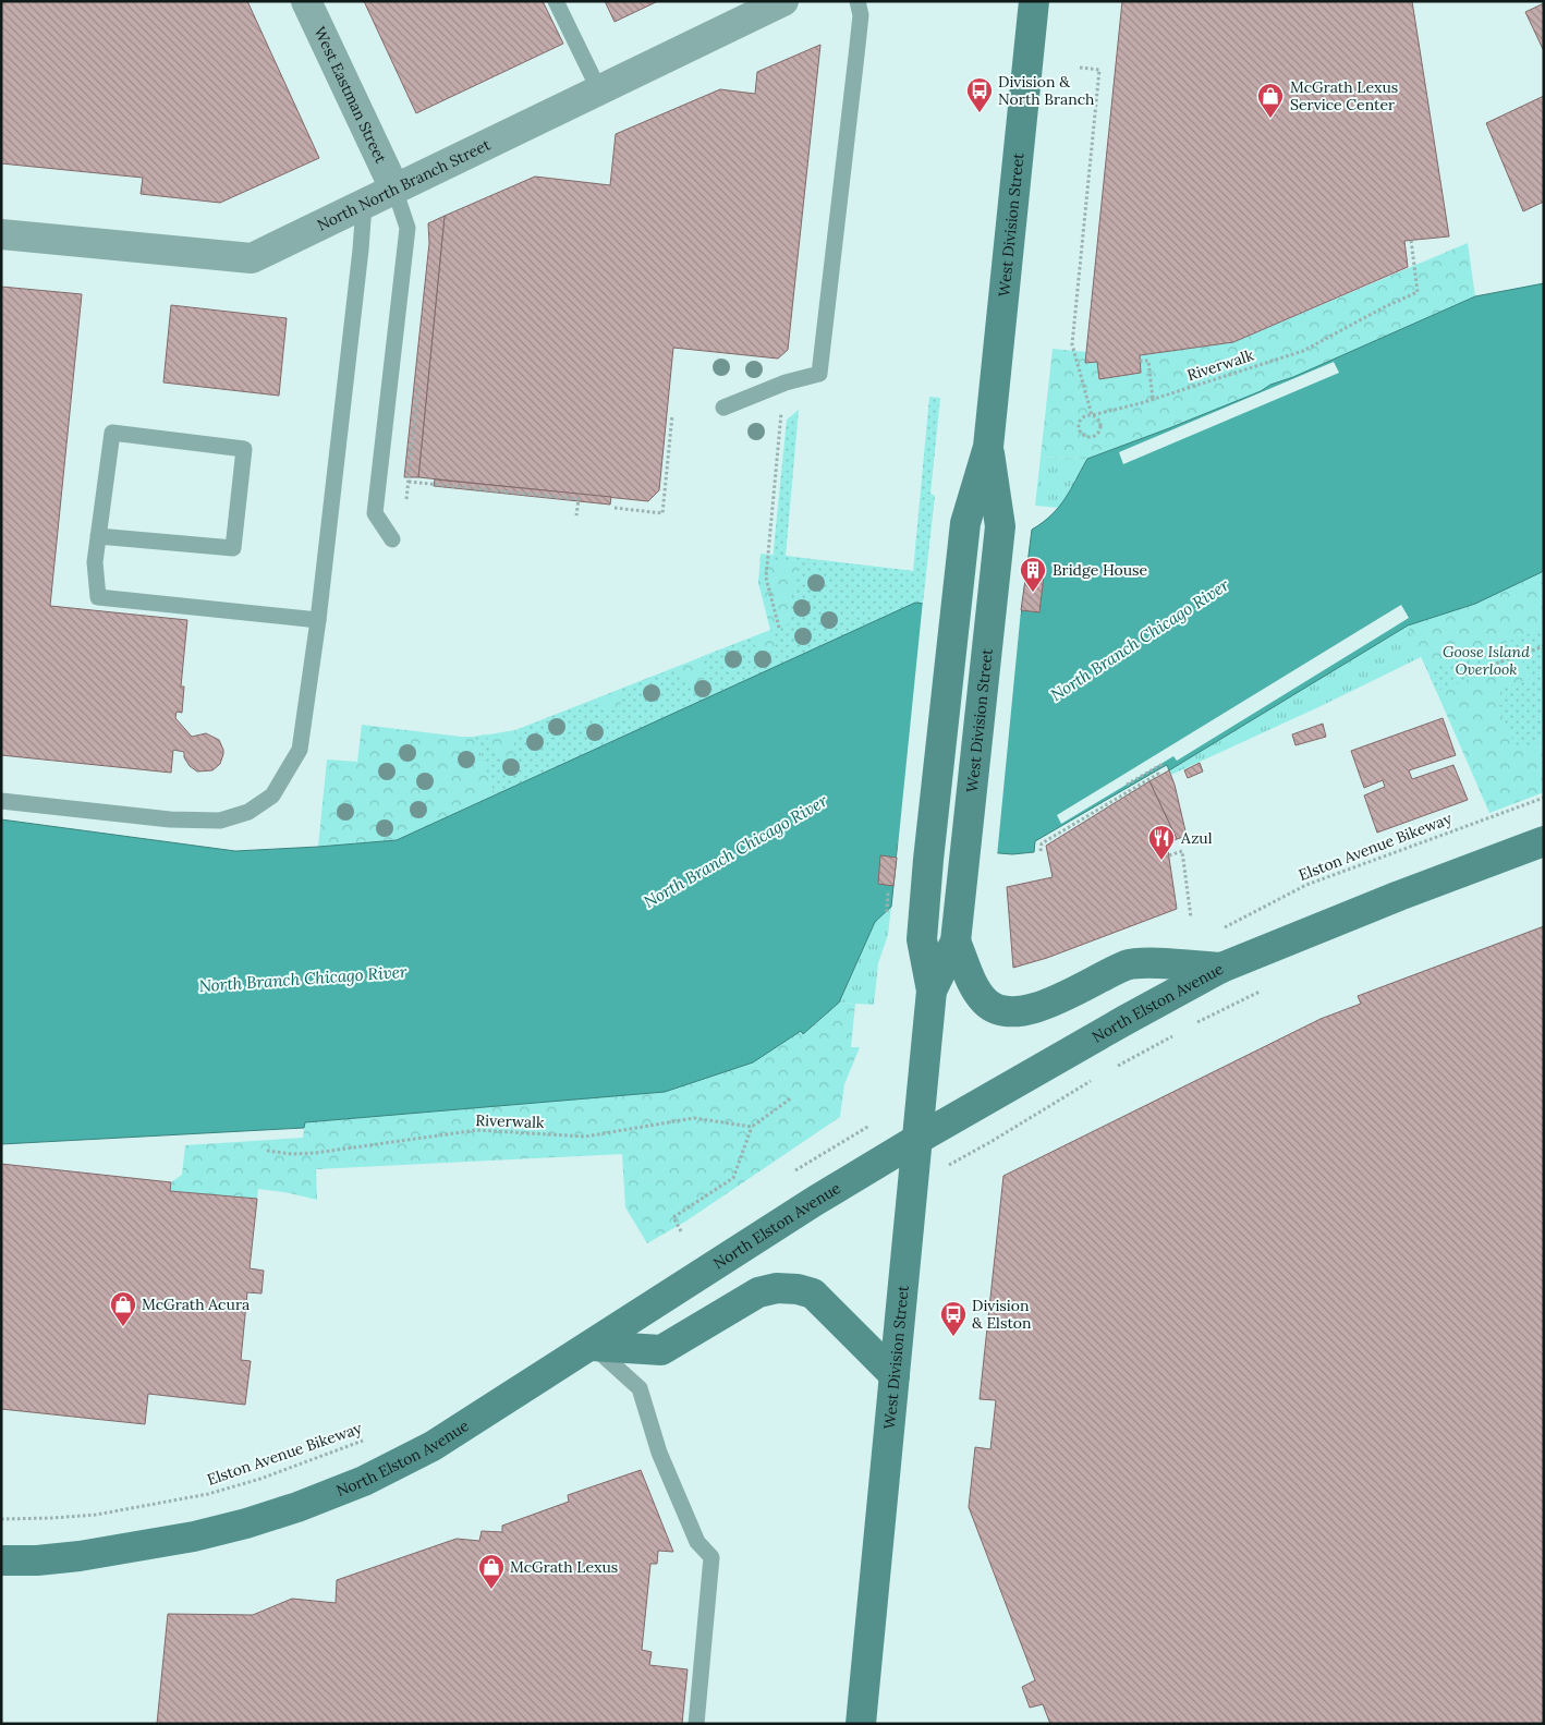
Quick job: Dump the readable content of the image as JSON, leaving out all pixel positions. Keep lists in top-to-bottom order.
{
  "streets": {
    "main road": ["West Division Street", "North Elston Avenue"],
    "street": ["West Eastman Street", "North North Branch Street"],
    "path": ["Riverwalk", "Elston Avenue Bikeway"]
  },
  "crossings": [
    ["West Eastman Street", "North North Branch Street"],
    ["West Division Street", "North Elston Avenue"]
  ],
  "water": ["North Branch Chicago River"],
  "parks": ["Goose Island Overlook"],
  "places": {
    "bus stop": ["Division & North Branch", "Division & Elston"],
    "shop": ["McGrath Lexus Service Center", "McGrath Acura", "McGrath Lexus"],
    "building": ["Bridge House"],
    "restaurant": ["Azul"]
  }
}
